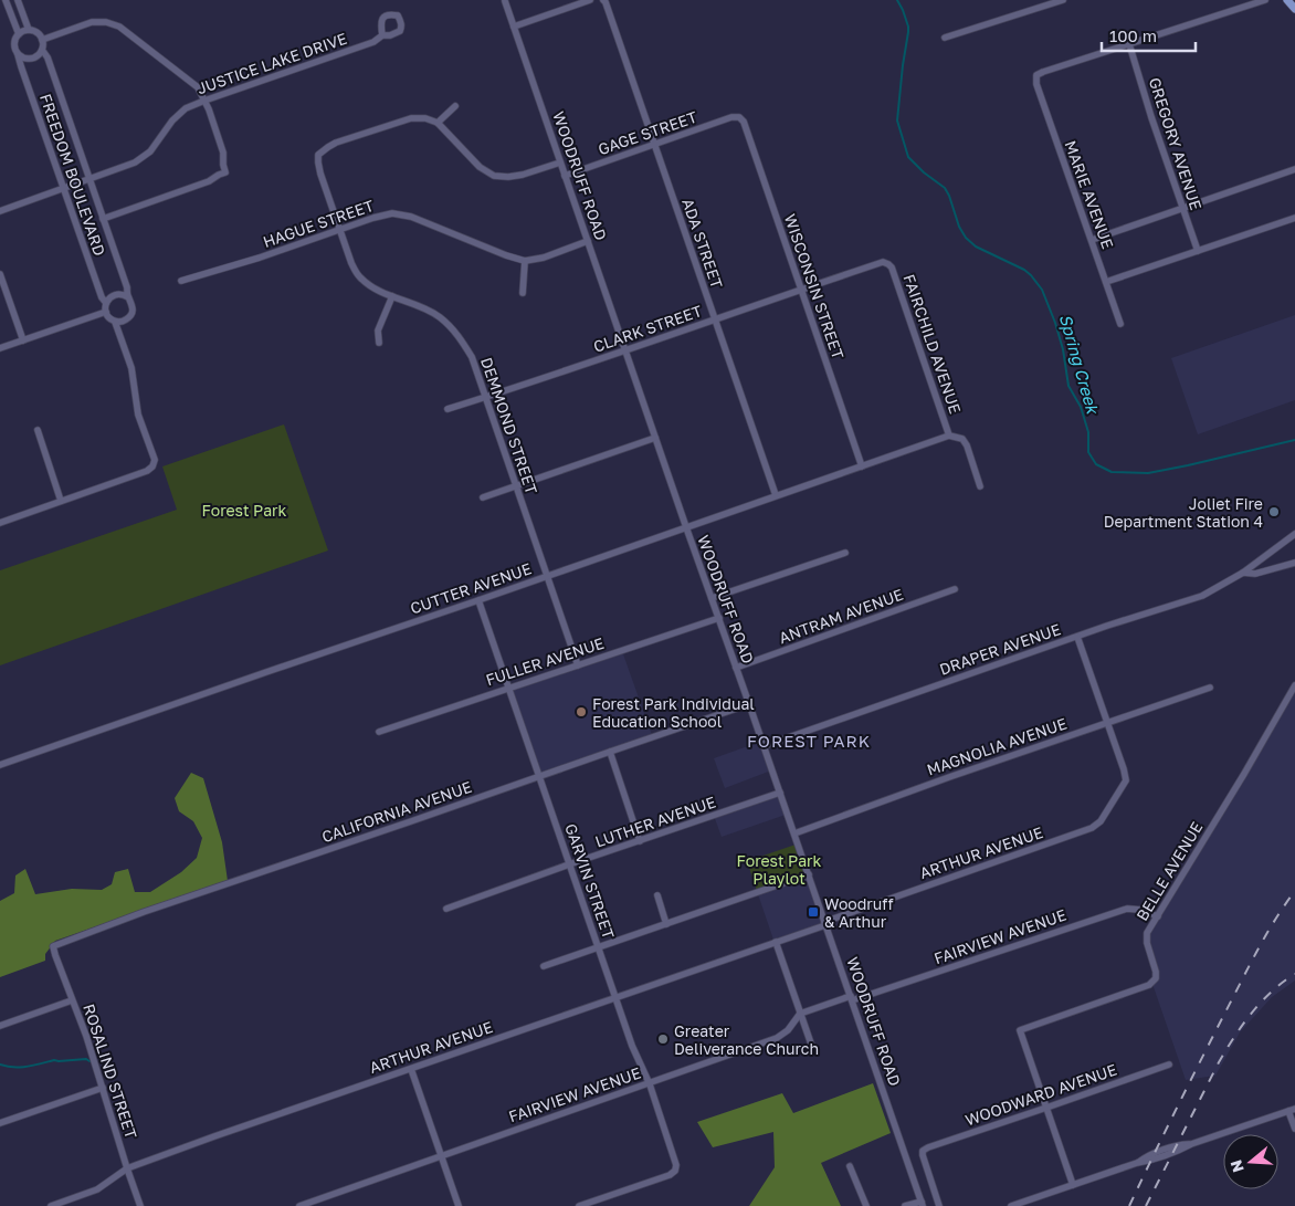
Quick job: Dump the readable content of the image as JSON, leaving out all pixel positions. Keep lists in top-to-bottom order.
{
  "streets": {
    "street": [
      "JUSTICE LAKE DRIVE",
      "GAGE STREET",
      "GREGORY AVENUE",
      "FREEDOM BOULEVARD",
      "WOODRUFF ROAD",
      "MARIE AVENUE",
      "HAGUE STREET",
      "ADA STREET",
      "WISCONSIN STREET",
      "CLARK STREET",
      "FAIRCHILD AVENUE",
      "DEMMOND STREET",
      "CUTTER AVENUE",
      "ANTRAM AVENUE",
      "DRAPER AVENUE",
      "FULLER AVENUE",
      "MAGNOLIA AVENUE",
      "CALIFORNIA AVENUE",
      "LUTHER AVENUE",
      "ARTHUR AVENUE",
      "BELLE AVENUE",
      "GARVIN STREET",
      "FAIRVIEW AVENUE",
      "ROSALIND STREET",
      "WOODWARD AVENUE"
    ]
  },
  "crossings": [
    ["JUSTICE LAKE DRIVE", "FREEDOM BOULEVARD"],
    ["GAGE STREET", "WOODRUFF ROAD"],
    ["GAGE STREET", "ADA STREET"],
    ["GAGE STREET", "WISCONSIN STREET"],
    ["GREGORY AVENUE", "MARIE AVENUE"],
    ["WOODRUFF ROAD", "HAGUE STREET"],
    ["WOODRUFF ROAD", "CLARK STREET"],
    ["WOODRUFF ROAD", "CUTTER AVENUE"],
    ["WOODRUFF ROAD", "ANTRAM AVENUE"],
    ["WOODRUFF ROAD", "DRAPER AVENUE"],
    ["WOODRUFF ROAD", "FULLER AVENUE"],
    ["WOODRUFF ROAD", "MAGNOLIA AVENUE"],
    ["WOODRUFF ROAD", "CALIFORNIA AVENUE"],
    ["WOODRUFF ROAD", "LUTHER AVENUE"],
    ["WOODRUFF ROAD", "ARTHUR AVENUE"],
    ["WOODRUFF ROAD", "FAIRVIEW AVENUE"],
    ["HAGUE STREET", "DEMMOND STREET"],
    ["ADA STREET", "CLARK STREET"],
    ["ADA STREET", "CUTTER AVENUE"],
    ["WISCONSIN STREET", "CLARK STREET"],
    ["WISCONSIN STREET", "CUTTER AVENUE"],
    ["CLARK STREET", "FAIRCHILD AVENUE"],
    ["CLARK STREET", "DEMMOND STREET"],
    ["FAIRCHILD AVENUE", "CUTTER AVENUE"],
    ["DEMMOND STREET", "CUTTER AVENUE"],
    ["DEMMOND STREET", "FULLER AVENUE"],
    ["CUTTER AVENUE", "GARVIN STREET"],
    ["FULLER AVENUE", "GARVIN STREET"],
    ["MAGNOLIA AVENUE", "ARTHUR AVENUE"],
    ["CALIFORNIA AVENUE", "GARVIN STREET"],
    ["CALIFORNIA AVENUE", "ROSALIND STREET"],
    ["LUTHER AVENUE", "GARVIN STREET"],
    ["ARTHUR AVENUE", "GARVIN STREET"],
    ["ARTHUR AVENUE", "ROSALIND STREET"],
    ["BELLE AVENUE", "FAIRVIEW AVENUE"],
    ["BELLE AVENUE", "WOODWARD AVENUE"],
    ["GARVIN STREET", "FAIRVIEW AVENUE"]
  ],
  "districts": ["FOREST PARK"],
  "water": ["Spring Creek"],
  "parks": ["Forest Park", "Forest Park Playlot"],
  "places": {
    "other": ["Joliet Fire Department Station 4", "Forest Park Individual Education School", "Greater Deliverance Church"],
    "transit": ["Woodruff & Arthur"]
  },
  "scale_bar": "100 m",
  "north": "left"
}
